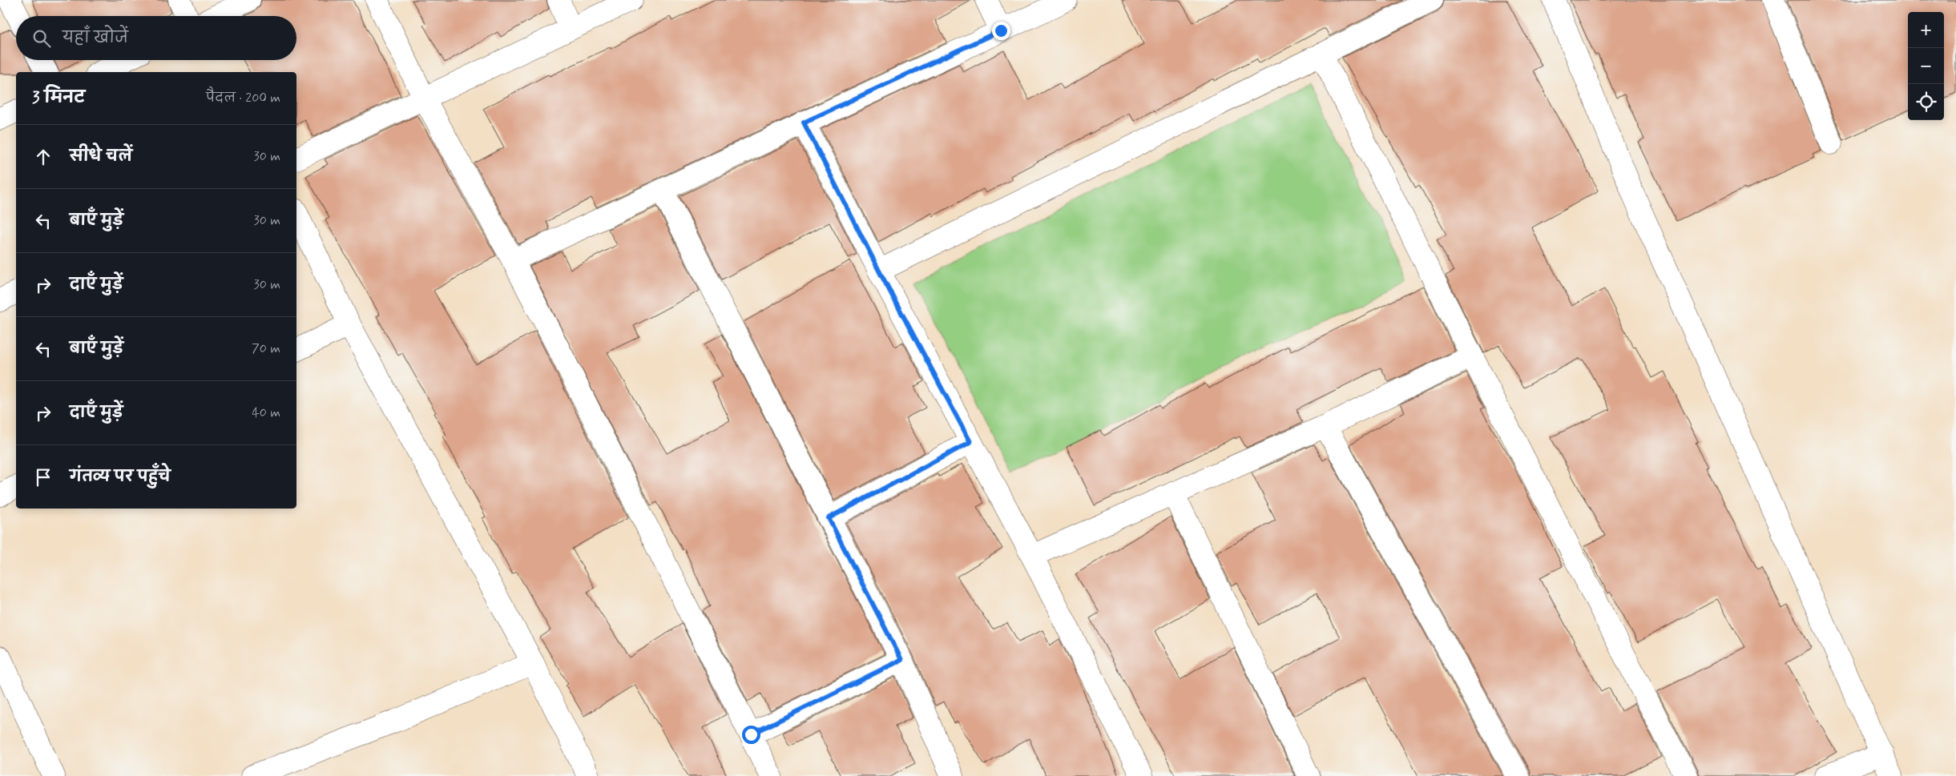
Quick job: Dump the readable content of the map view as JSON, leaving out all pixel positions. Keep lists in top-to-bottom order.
{
  "page": {
    "map_buttons": ["+", "−"],
    "search": "यहाँ खोजें",
    "heading": ["3 मिनट", "पैदल · 200 m"],
    "list": [
      ["सीधे चलें", "30 m"],
      ["बाएँ मुड़ें", "30 m"],
      ["दाएँ मुड़ें", "30 m"],
      ["बाएँ मुड़ें", "70 m"],
      ["दाएँ मुड़ें", "40 m"],
      "गंतव्य पर पहुँचे"
    ]
  }
}
